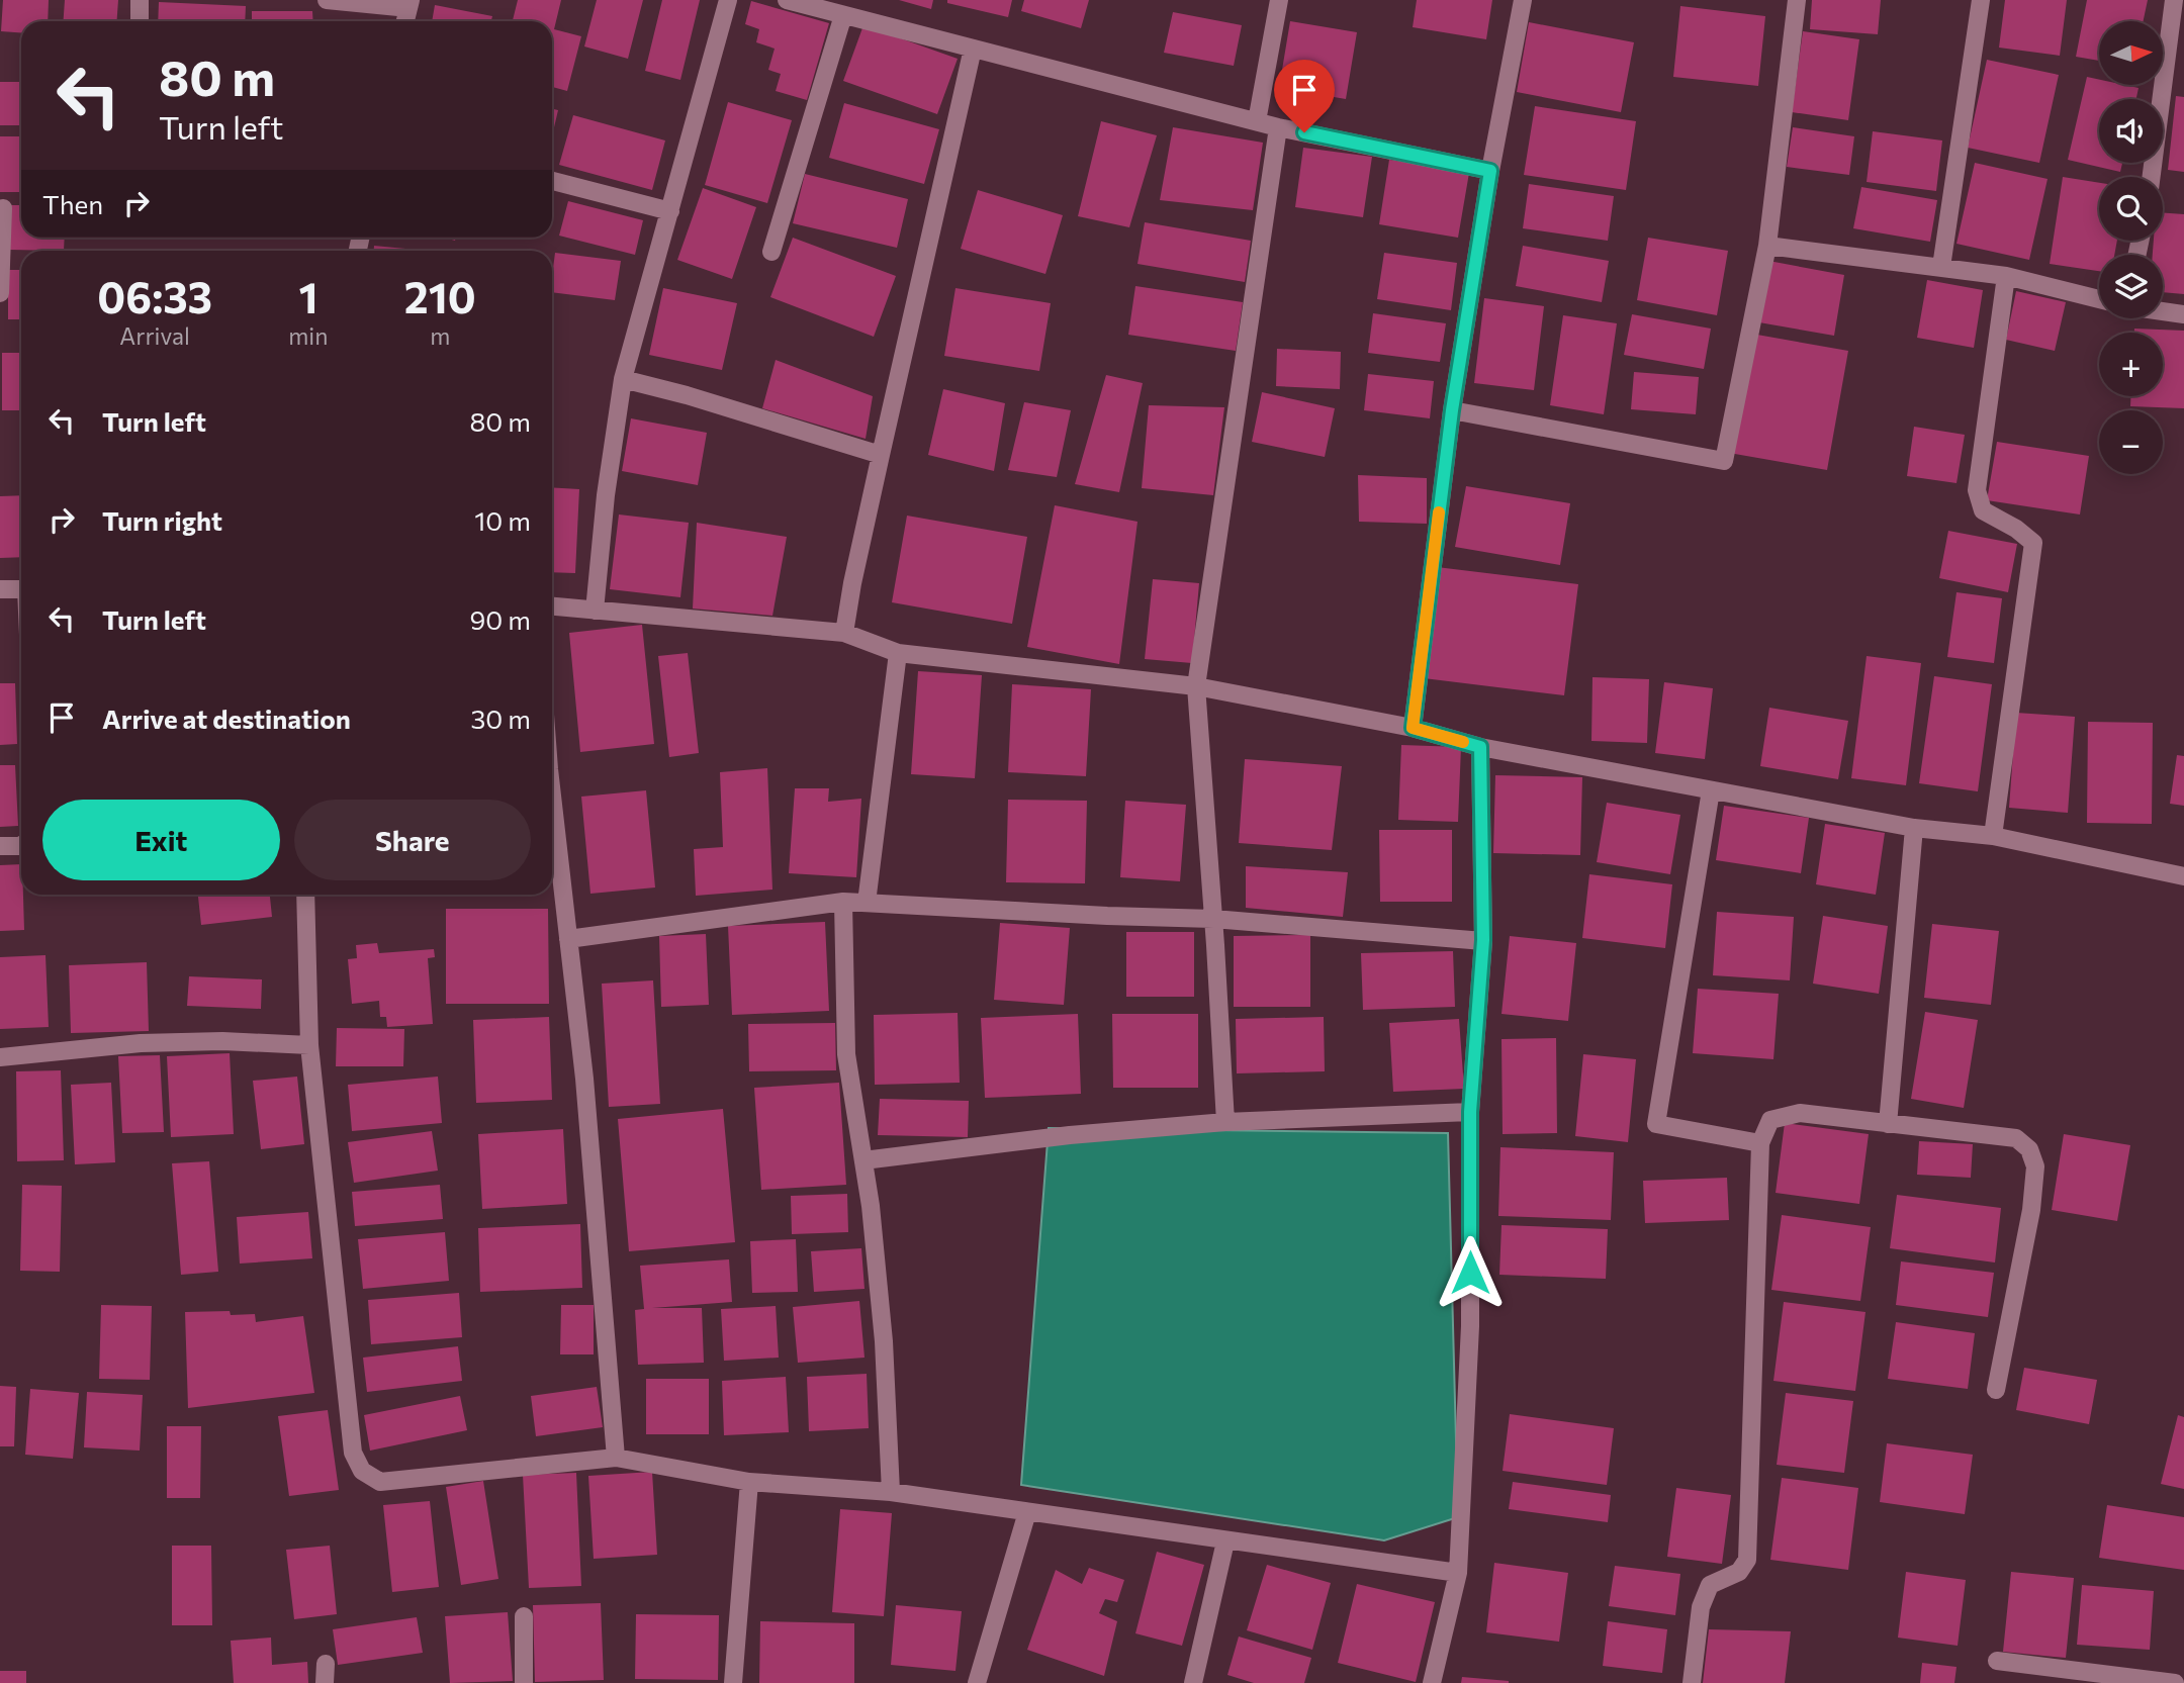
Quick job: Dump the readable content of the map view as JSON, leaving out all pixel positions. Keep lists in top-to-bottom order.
{
  "north": "right",
  "page": {
    "map_buttons": ["+", "−"],
    "turn": ["80 m", "Turn left"],
    "then": "Then",
    "eta": [
      "06:33",
      "Arrival",
      "1",
      "min",
      "210",
      "m"
    ],
    "list": [
      {
        "name": "Turn left",
        "value": "80 m"
      },
      {
        "name": "Turn right",
        "value": "10 m"
      },
      {
        "name": "Turn left",
        "value": "90 m"
      },
      {
        "name": "Arrive at destination",
        "value": "30 m"
      }
    ],
    "buttons": ["Exit", "Share"]
  }
}
